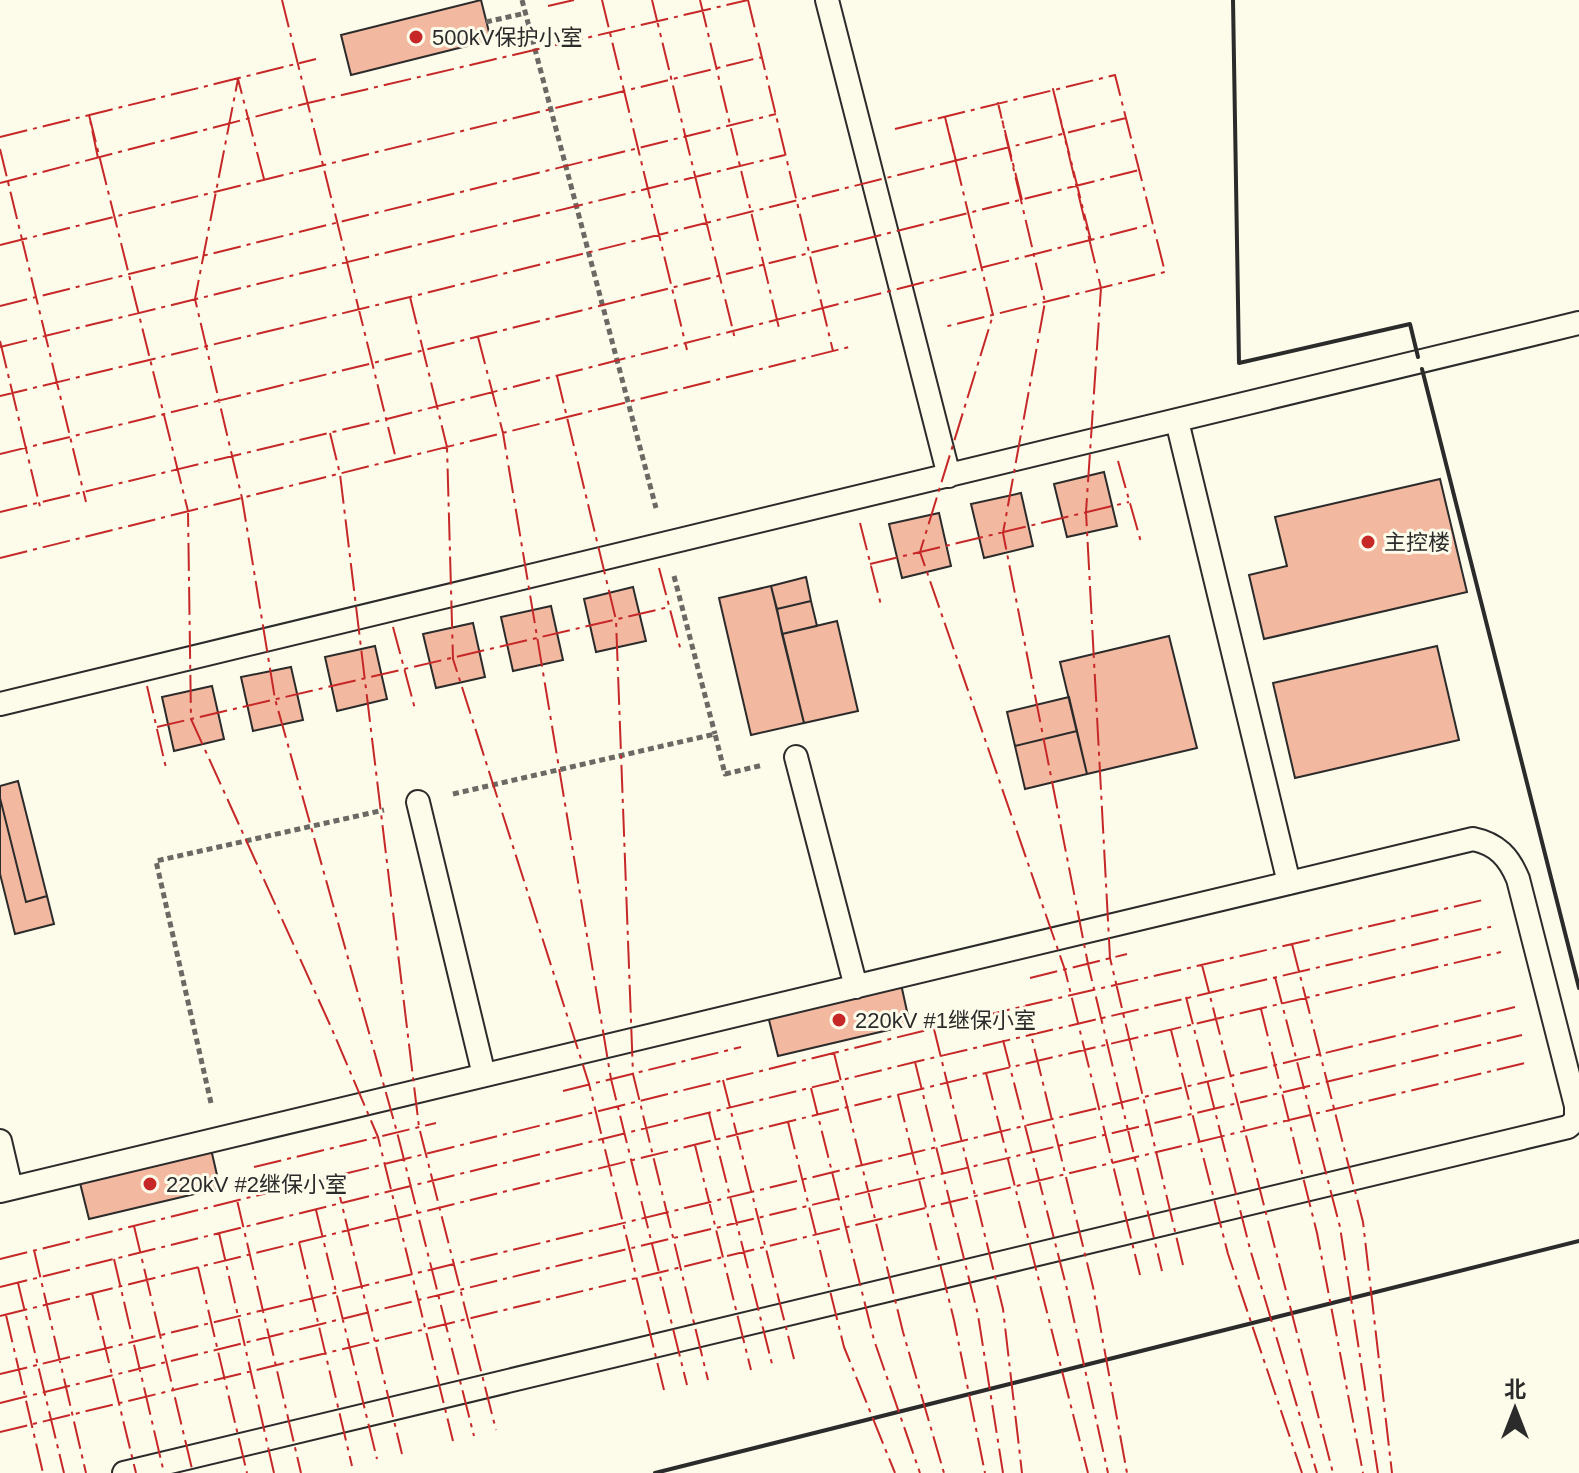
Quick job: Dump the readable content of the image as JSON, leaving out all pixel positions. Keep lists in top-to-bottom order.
{
  "places": [
    "500kV保护小室",
    "主控楼",
    "220kV #1继保小室",
    "220kV #2继保小室"
  ],
  "north": "top"
}
